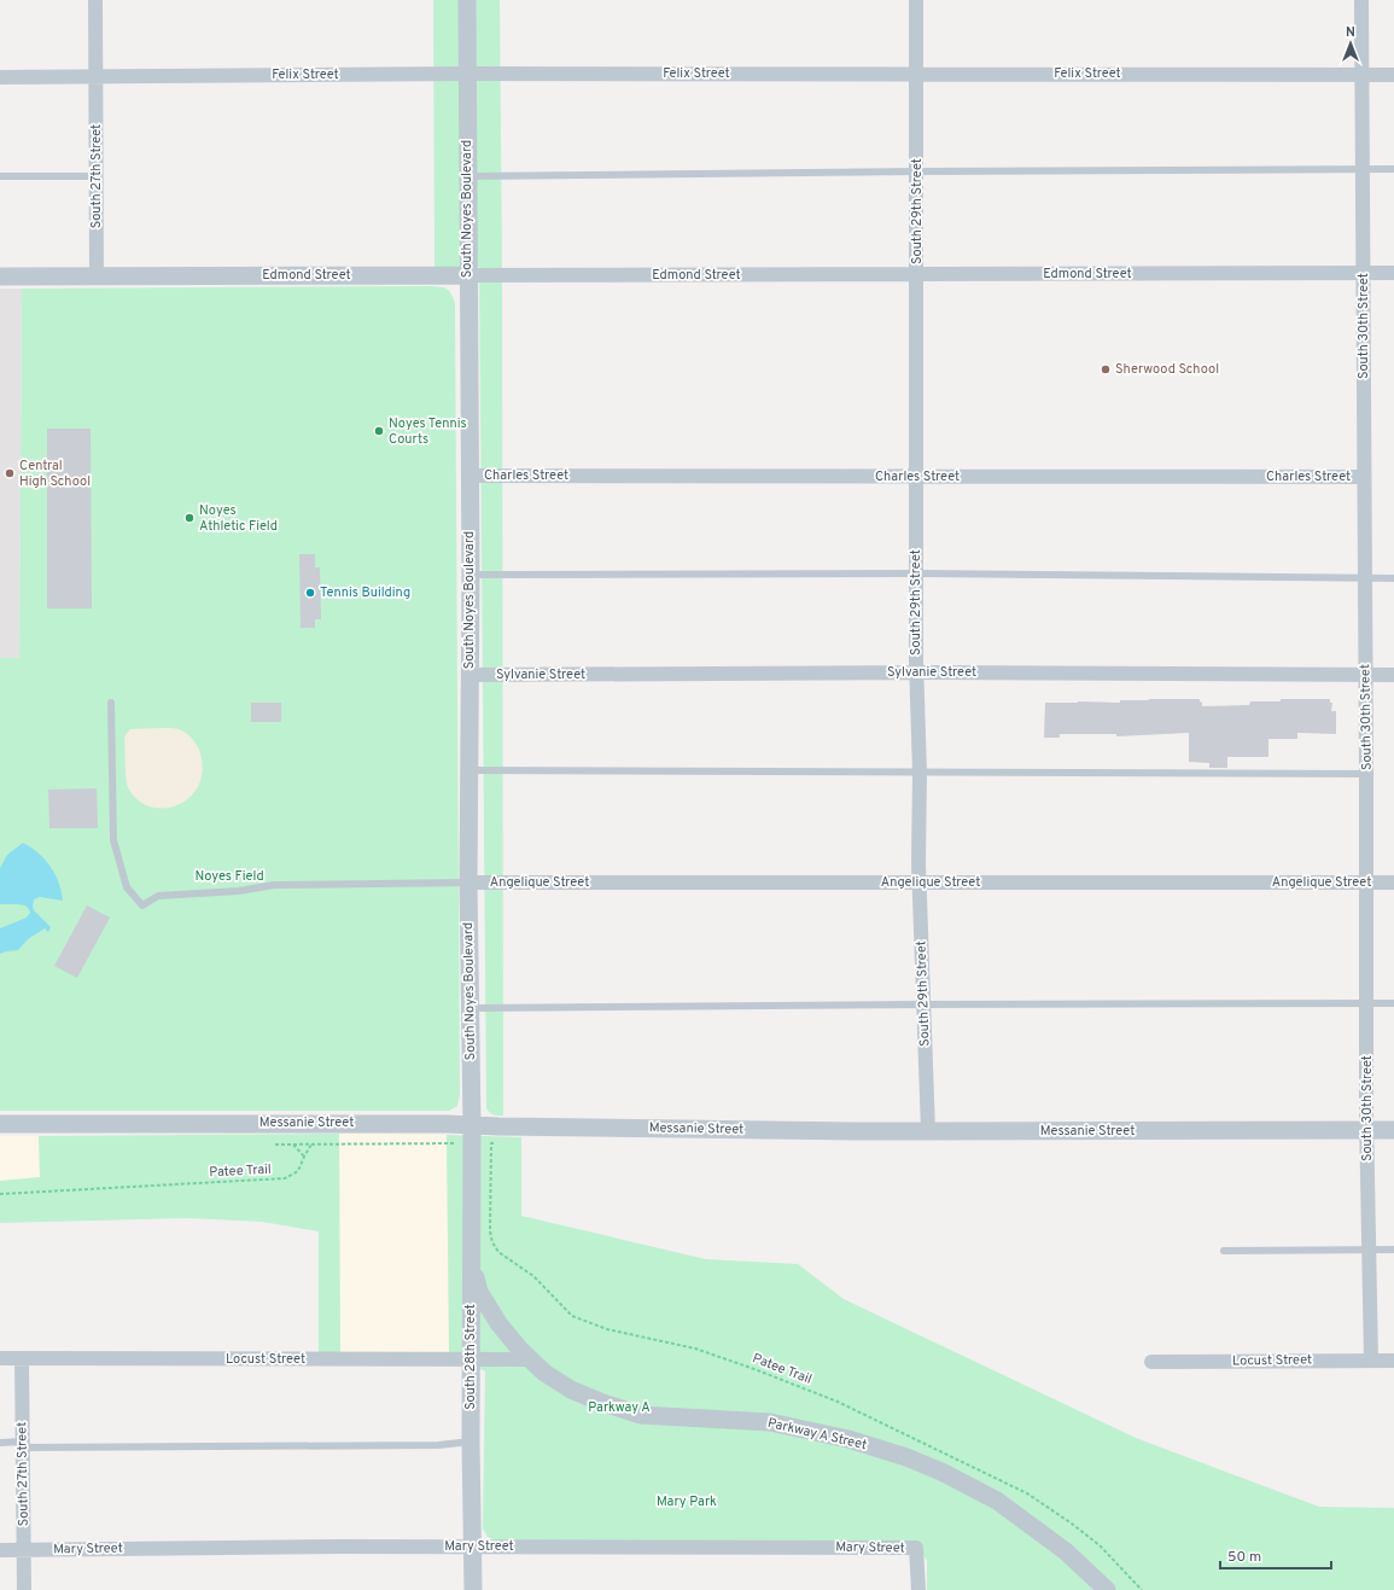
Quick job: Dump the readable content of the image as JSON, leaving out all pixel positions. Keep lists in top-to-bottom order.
{
  "streets": {
    "street": [
      "Felix Street",
      "South 27th Street",
      "South Noyes Boulevard",
      "South 29th Street",
      "Edmond Street",
      "South 30th Street",
      "Charles Street",
      "Sylvanie Street",
      "Angelique Street",
      "Messanie Street",
      "South 28th Street",
      "Locust Street",
      "Parkway A Street",
      "Mary Street"
    ],
    "path": ["Patee Trail"]
  },
  "crossings": [
    ["Felix Street", "South 27th Street"],
    ["Felix Street", "South Noyes Boulevard"],
    ["Felix Street", "South 29th Street"],
    ["Felix Street", "South 30th Street"],
    ["South 27th Street", "Edmond Street"],
    ["South 27th Street", "Locust Street"],
    ["South 27th Street", "Mary Street"],
    ["South Noyes Boulevard", "Edmond Street"],
    ["South Noyes Boulevard", "Charles Street"],
    ["South Noyes Boulevard", "Sylvanie Street"],
    ["South Noyes Boulevard", "Angelique Street"],
    ["South Noyes Boulevard", "Messanie Street"],
    ["South Noyes Boulevard", "South 28th Street"],
    ["South 29th Street", "Edmond Street"],
    ["South 29th Street", "Charles Street"],
    ["South 29th Street", "Sylvanie Street"],
    ["South 29th Street", "Angelique Street"],
    ["South 29th Street", "Messanie Street"],
    ["Edmond Street", "South 30th Street"],
    ["South 30th Street", "Charles Street"],
    ["South 30th Street", "Sylvanie Street"],
    ["South 30th Street", "Angelique Street"],
    ["South 30th Street", "Messanie Street"],
    ["South 30th Street", "Locust Street"],
    ["Messanie Street", "Patee Trail"],
    ["Messanie Street", "South 28th Street"],
    ["Patee Trail", "South 28th Street"],
    ["South 28th Street", "Locust Street"],
    ["South 28th Street", "Parkway A Street"],
    ["South 28th Street", "Mary Street"],
    ["Locust Street", "Parkway A Street"]
  ],
  "parks": ["Noyes Field", "Parkway A", "Mary Park"],
  "places": [
    "Sherwood School",
    "Noyes Tennis Courts",
    "Central High School",
    "Noyes Athletic Field",
    "Tennis Building"
  ],
  "scale_bar": "50 m",
  "north": "top"
}
